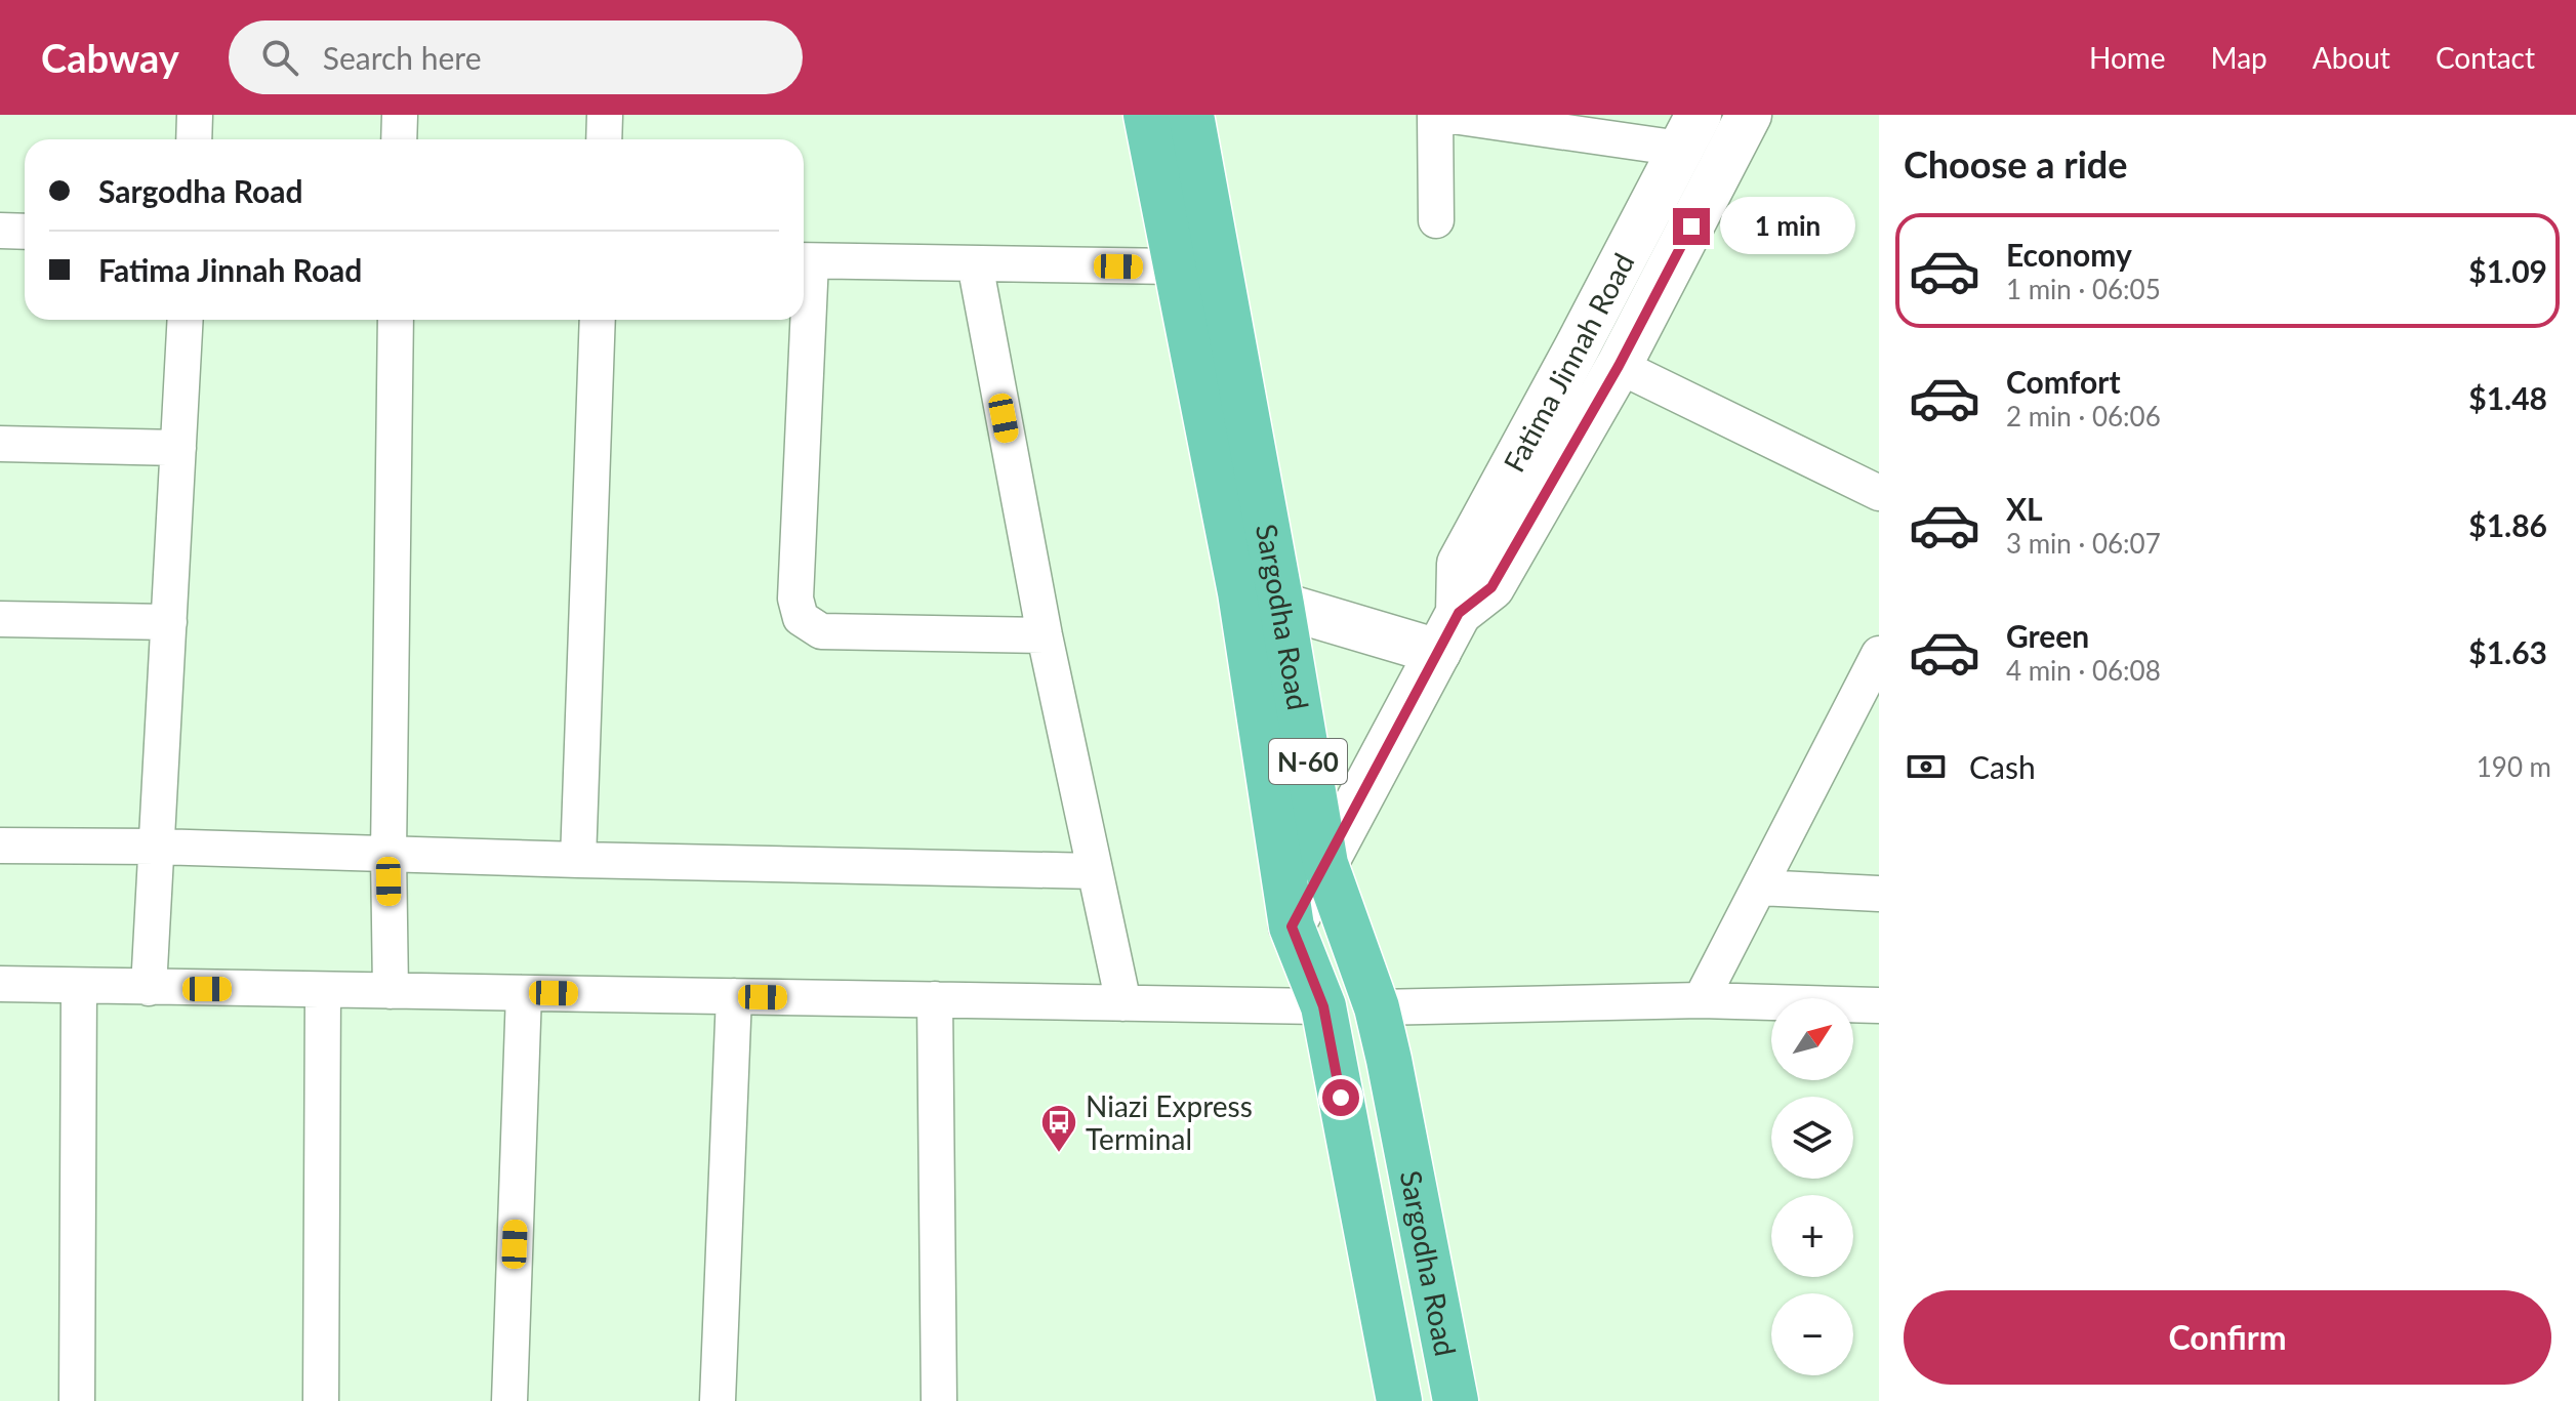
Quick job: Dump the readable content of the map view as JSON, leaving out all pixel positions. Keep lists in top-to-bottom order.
{
  "streets": {
    "highway": ["Sargodha Road", "N-60"],
    "main road": ["Fatima Jinnah Road"]
  },
  "crossings": [
    ["Fatima Jinnah Road", "Sargodha Road"]
  ],
  "places": {
    "bus stop": ["Niazi Express Terminal"]
  },
  "north": "top right",
  "page": {
    "header": "Cabway",
    "search": "Search here",
    "nav": [
      "Home",
      "Map",
      "About",
      "Contact"
    ],
    "heading": "Choose a ride",
    "banner": ["Sargodha Road", "Fatima Jinnah Road"],
    "bubble": "1 min",
    "list": [
      {
        "name": "Economy",
        "note": "1 min · 06:05",
        "value": "$1.09"
      },
      {
        "name": "Comfort",
        "note": "2 min · 06:06",
        "value": "$1.48"
      },
      {
        "name": "XL",
        "note": "3 min · 06:07",
        "value": "$1.86"
      },
      {
        "name": "Green",
        "note": "4 min · 06:08",
        "value": "$1.63"
      }
    ],
    "pay": ["Cash", "190 m"],
    "map_buttons": ["+", "−"],
    "buttons": "Confirm"
  }
}
